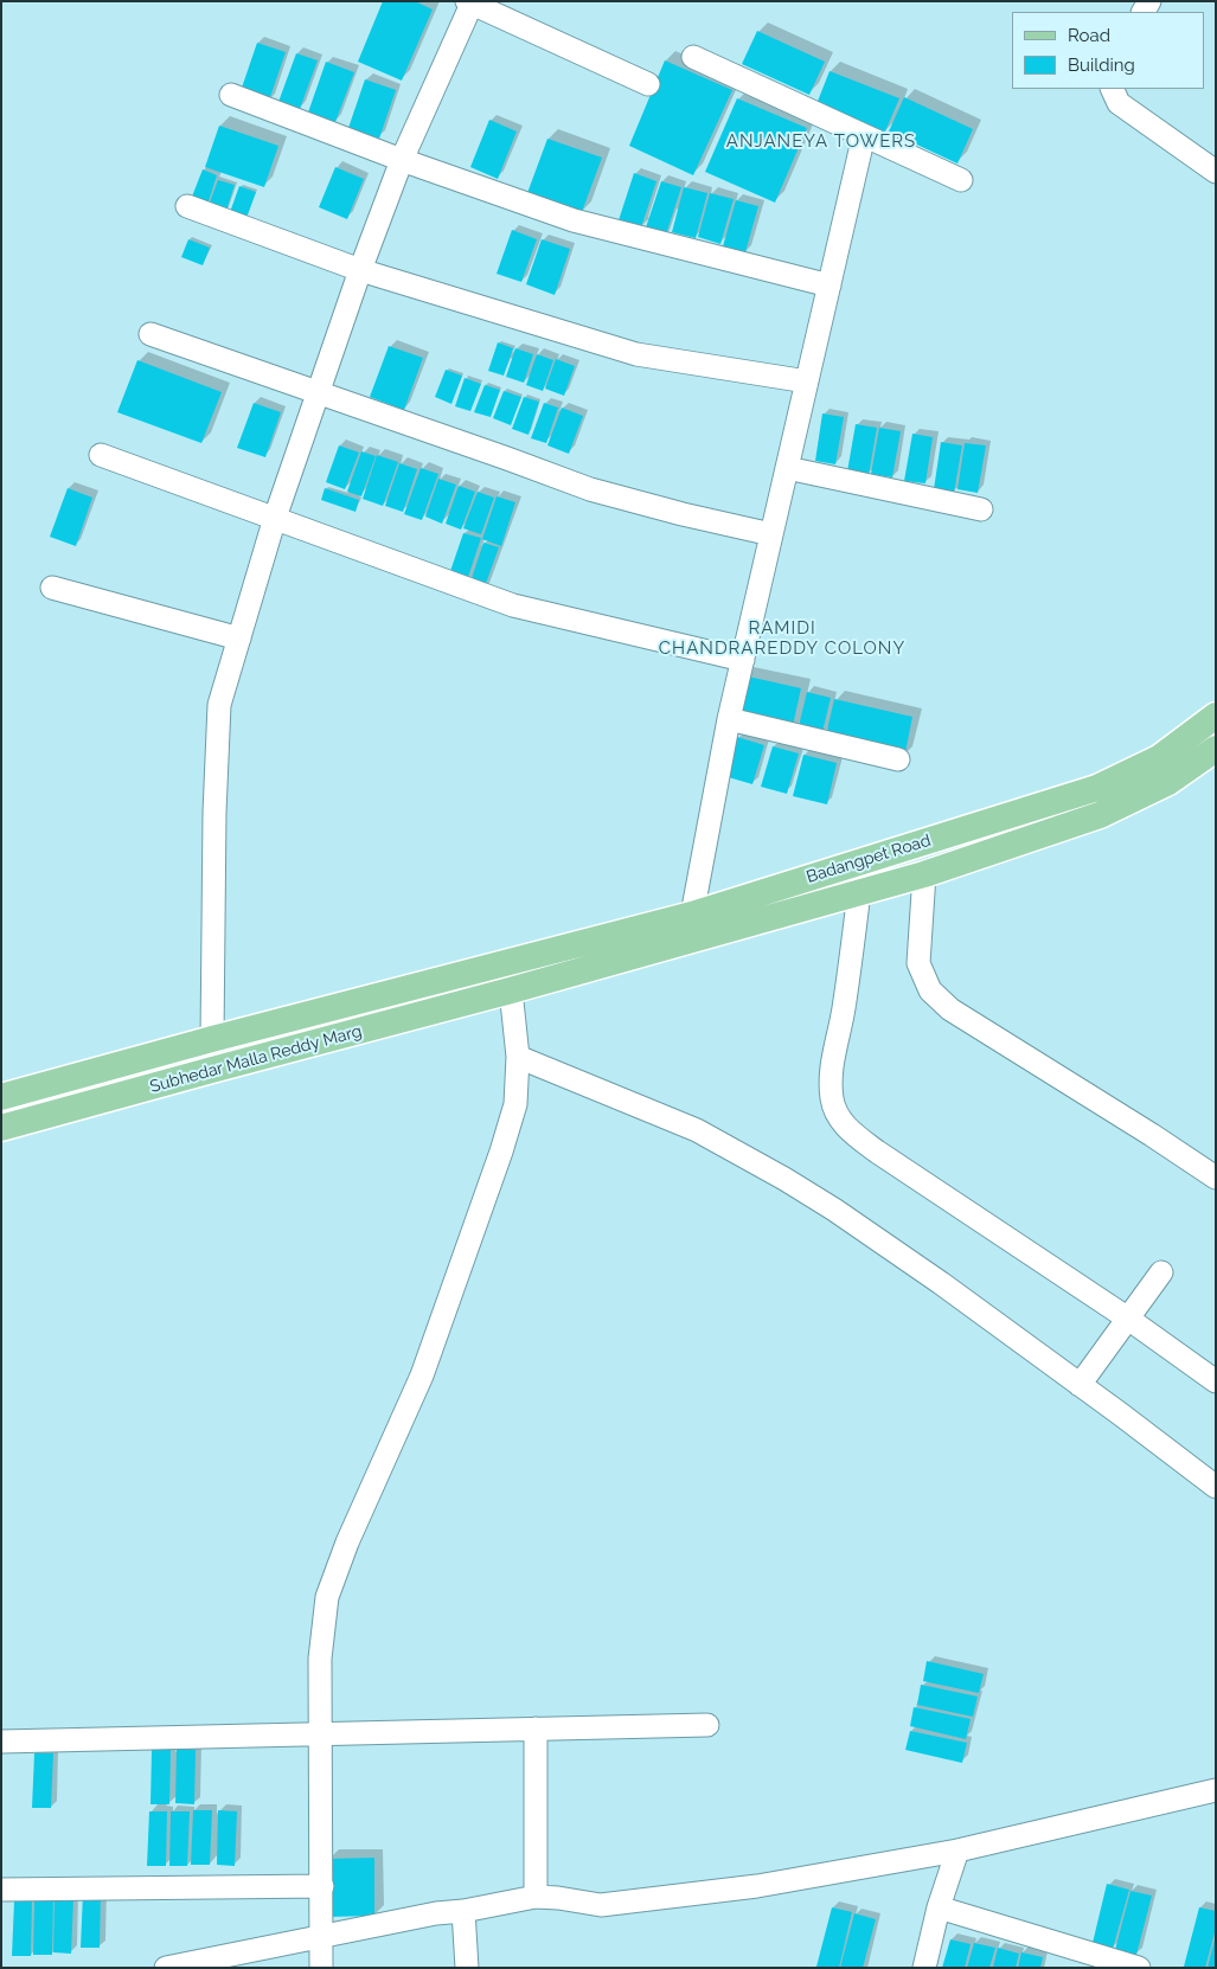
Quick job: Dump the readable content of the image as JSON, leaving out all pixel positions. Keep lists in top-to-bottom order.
{
  "streets": {
    "main road": ["Badangpet Road", "Subhedar Malla Reddy Marg"]
  },
  "crossings": [
    ["Badangpet Road", "Subhedar Malla Reddy Marg"]
  ],
  "districts": ["ANJANEYA TOWERS", "RAMIDI CHANDRAREDDY COLONY"],
  "legend": ["Road", "Building"]
}
